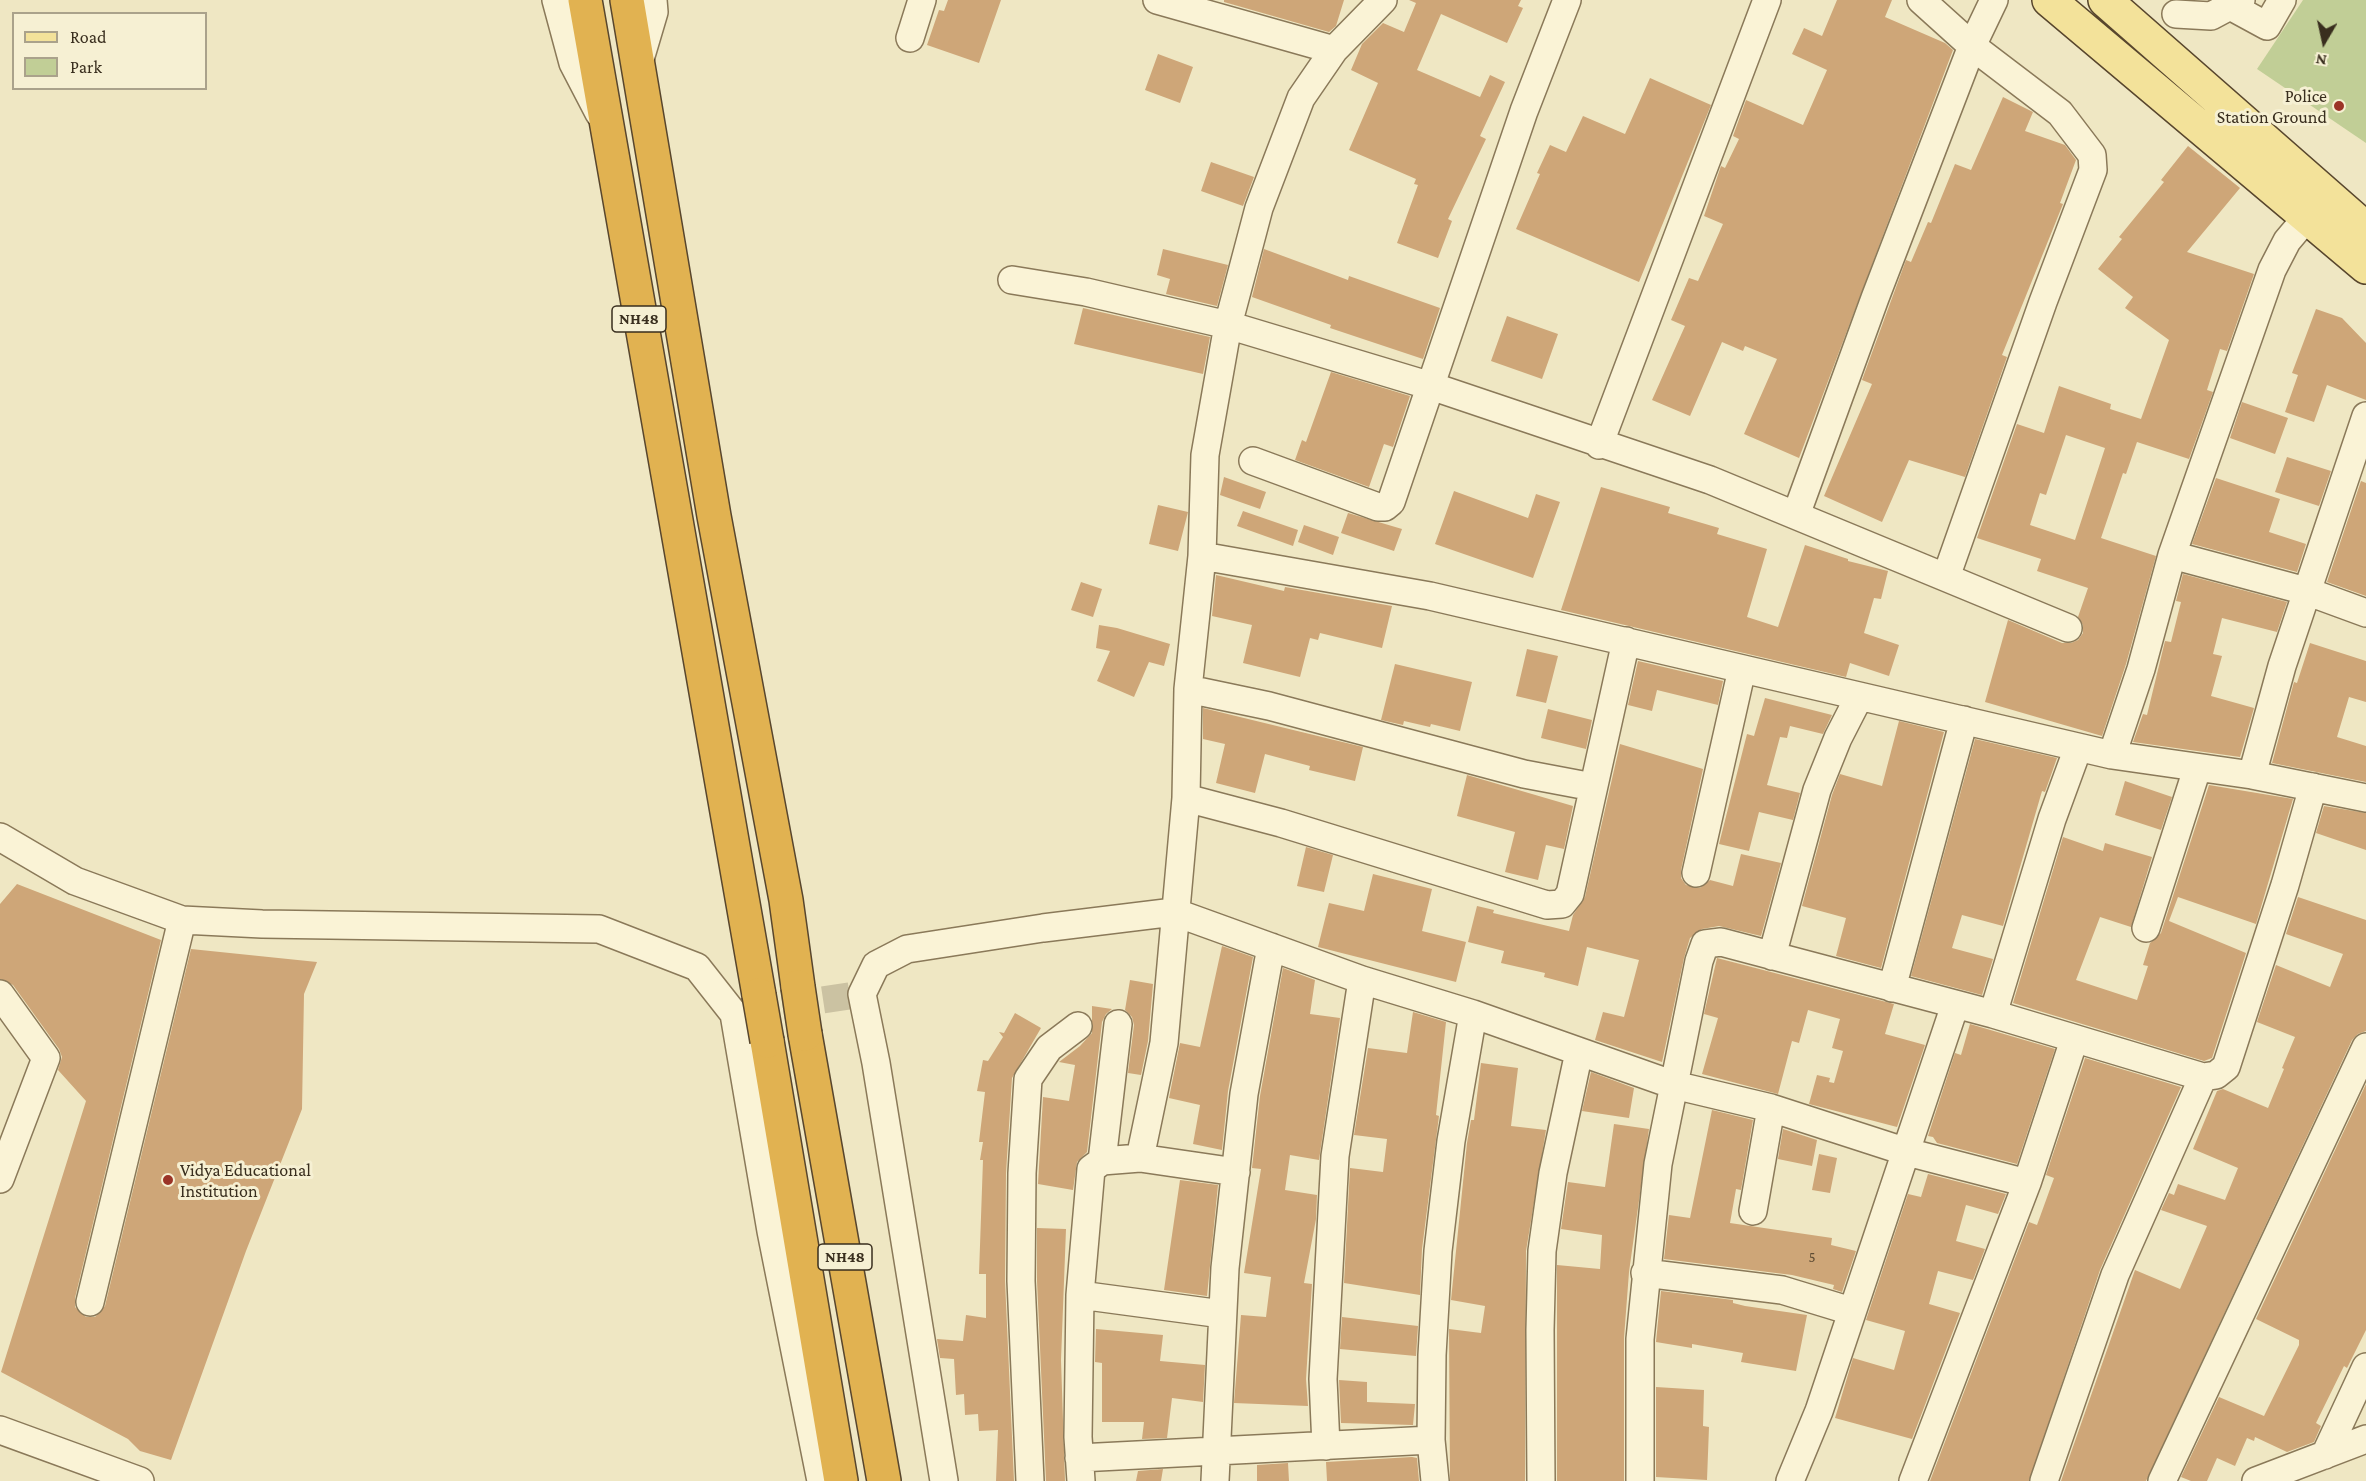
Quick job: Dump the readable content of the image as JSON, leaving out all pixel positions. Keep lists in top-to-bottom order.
{
  "streets": {
    "highway": ["NH48"]
  },
  "places": ["Police Station Ground", "Vidya Educational Institution"],
  "house_numbers": ["5"],
  "legend": ["Road", "Park"],
  "north": "bottom"
}
